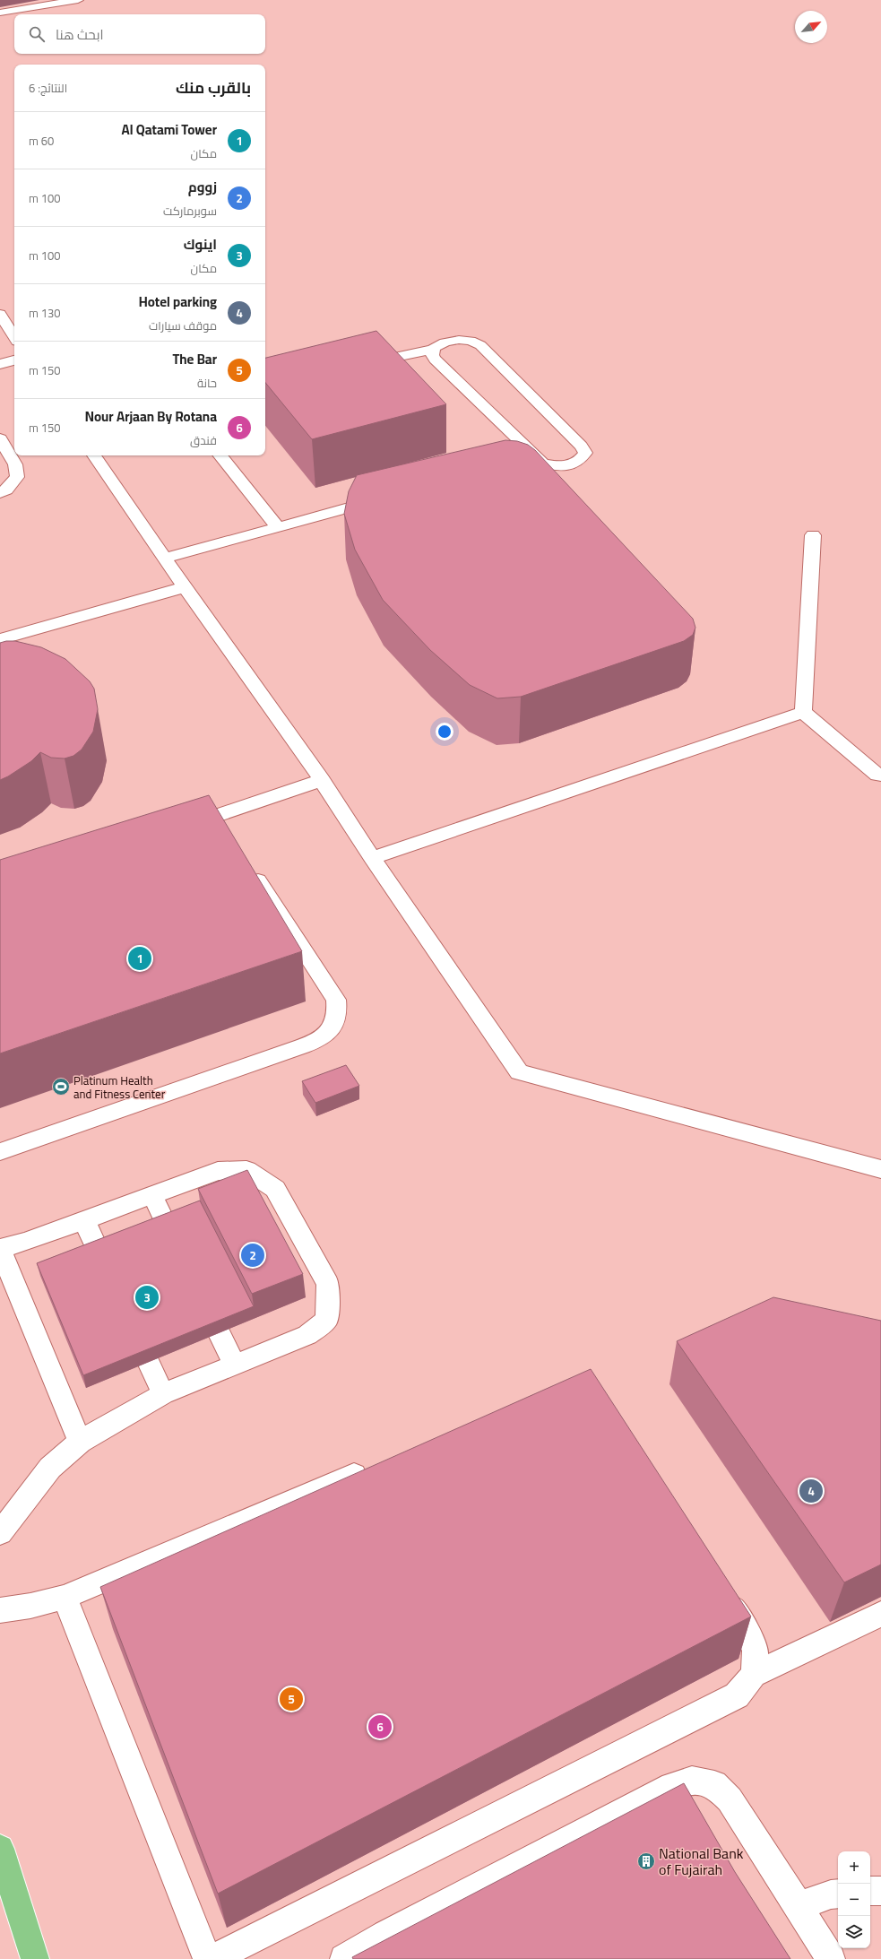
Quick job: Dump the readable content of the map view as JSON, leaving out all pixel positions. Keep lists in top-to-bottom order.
{
  "places": {
    "sports": ["Platinum Health and Fitness Center"],
    "building": ["National Bank of Fujairah"]
  },
  "north": "top right",
  "page": {
    "search": "ابحث هنا",
    "heading": ["بالقرب منك", "النتائج: 6"],
    "list": [
      {
        "mark": "1",
        "name": "Al Qatami Tower",
        "note": "مكان",
        "value": "60 m"
      },
      {
        "mark": "2",
        "name": "زووم",
        "note": "سوبرماركت",
        "value": "100 m"
      },
      {
        "mark": "3",
        "name": "اينوك",
        "note": "مكان",
        "value": "100 m"
      },
      {
        "mark": "4",
        "name": "Hotel parking",
        "note": "موقف سيارات",
        "value": "130 m"
      },
      {
        "mark": "5",
        "name": "The Bar",
        "note": "حانة",
        "value": "150 m"
      },
      {
        "mark": "6",
        "name": "Nour Arjaan By Rotana",
        "note": "فندق",
        "value": "150 m"
      }
    ],
    "pins": [
      "1",
      "2",
      "3",
      "4",
      "5",
      "6"
    ],
    "map_buttons": ["+", "−"]
  }
}
